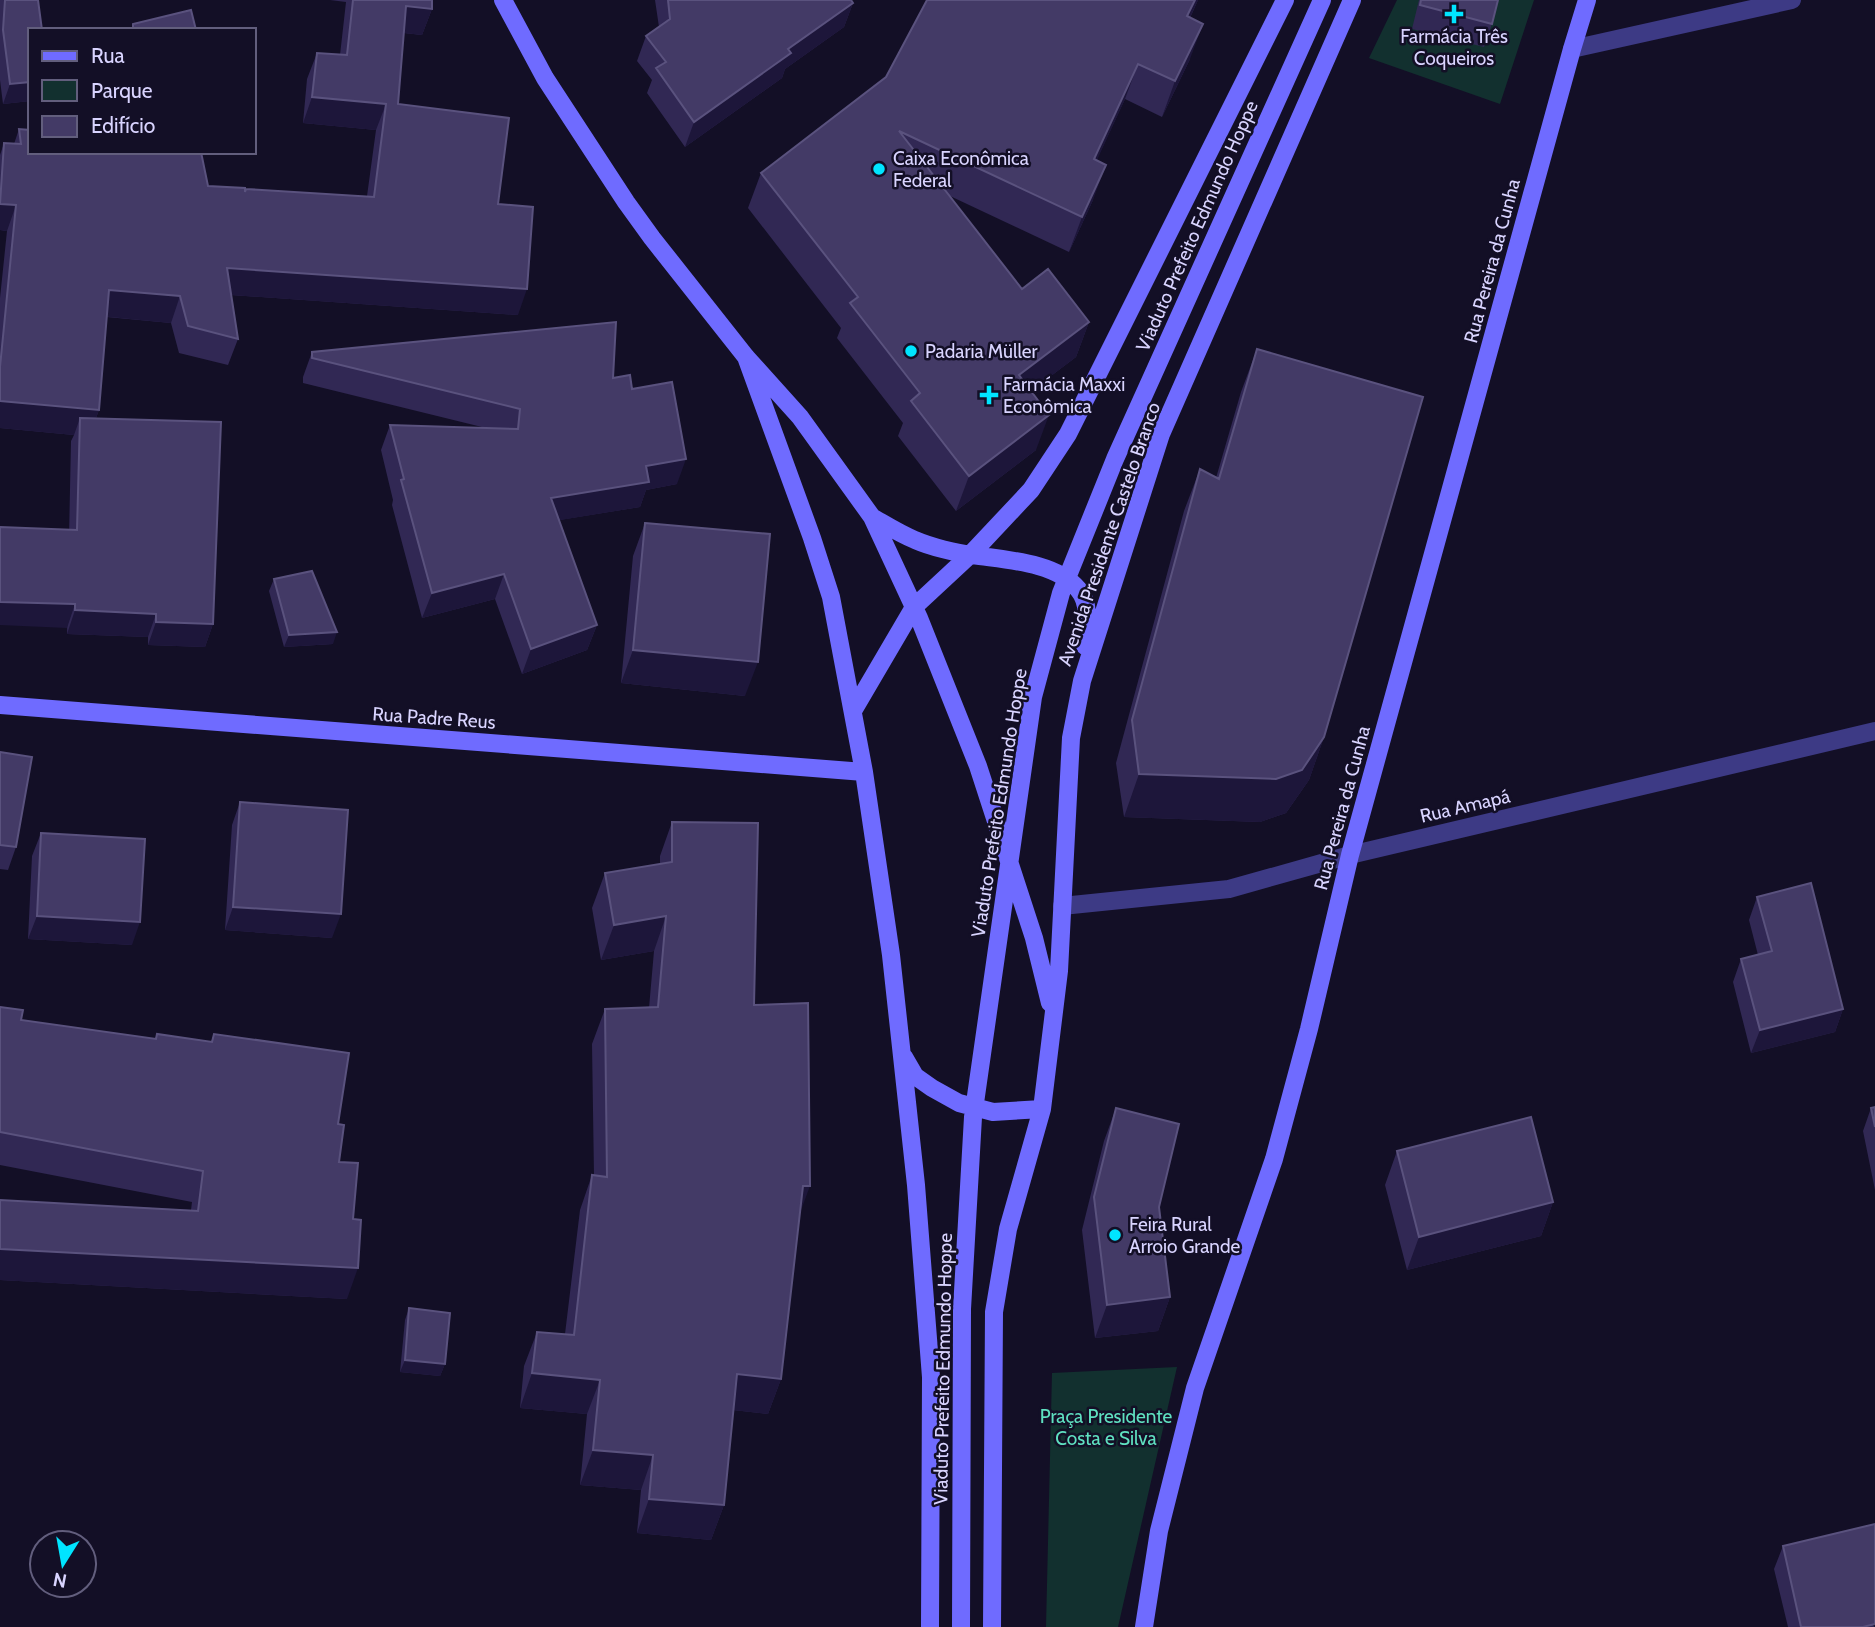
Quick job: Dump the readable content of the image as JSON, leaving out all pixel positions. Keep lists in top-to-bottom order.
{
  "streets": {
    "main road": [
      "Viaduto Prefeito Edmundo Hoppe",
      "Rua Pereira da Cunha",
      "Avenida Presidente Castelo Branco",
      "Rua Padre Reus"
    ],
    "street": ["Rua Amapá"]
  },
  "crossings": [
    ["Rua Pereira da Cunha", "Rua Amapá"],
    ["Avenida Presidente Castelo Branco", "Rua Amapá"]
  ],
  "parks": ["Praça Presidente Costa e Silva"],
  "places": {
    "health": ["Farmácia Três Coqueiros", "Farmácia Maxxi Econômica"],
    "other": ["Caixa Econômica Federal", "Padaria Müller", "Feira Rural Arroio Grande"]
  },
  "legend": ["Rua", "Parque", "Edifício"],
  "north": "bottom"
}
